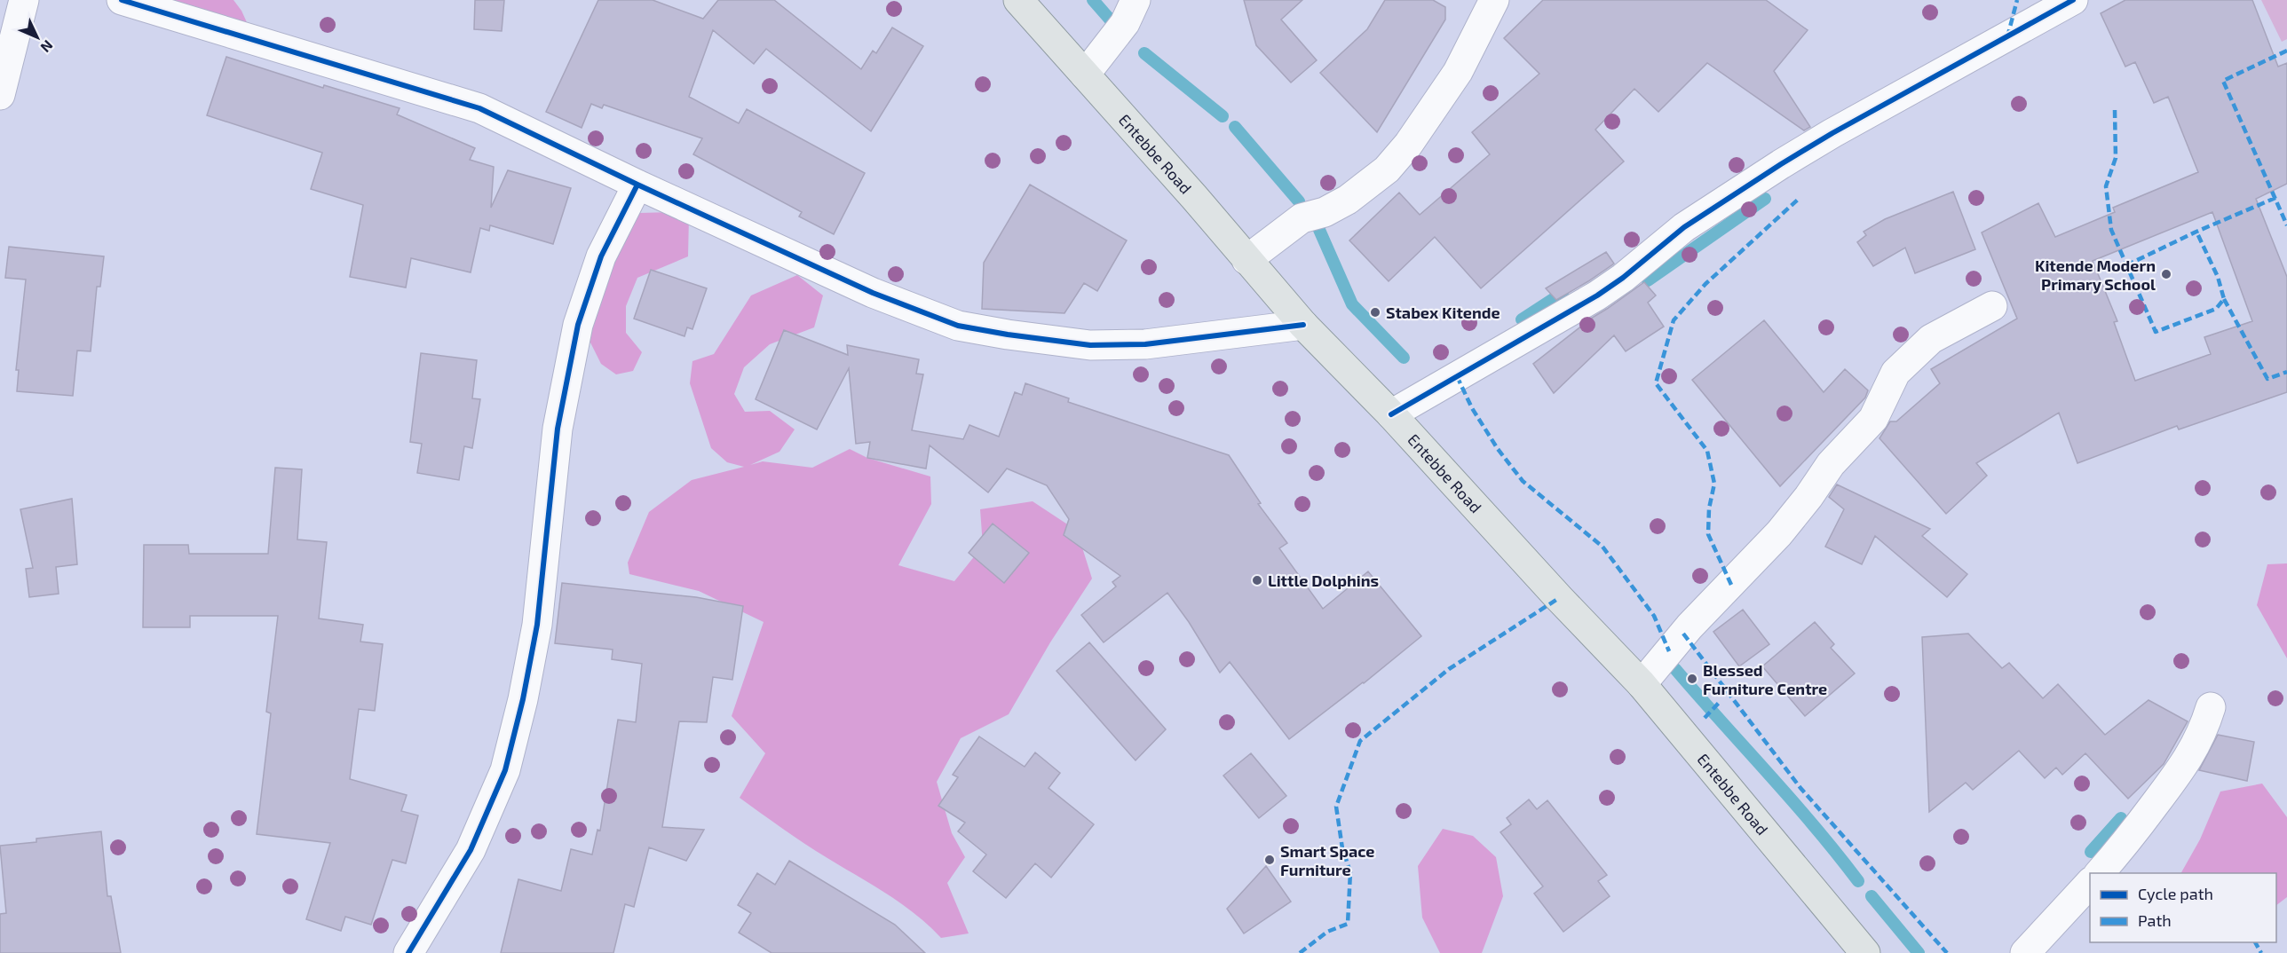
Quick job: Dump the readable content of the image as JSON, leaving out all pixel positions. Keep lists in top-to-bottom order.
{
  "streets": {
    "main road": ["Entebbe Road"]
  },
  "places": [
    "Kitende Modern Primary School",
    "Stabex Kitende",
    "Little Dolphins",
    "Blessed Furniture Centre",
    "Smart Space Furniture"
  ],
  "legend": ["Cycle path", "Path"],
  "north": "bottom right"
}
